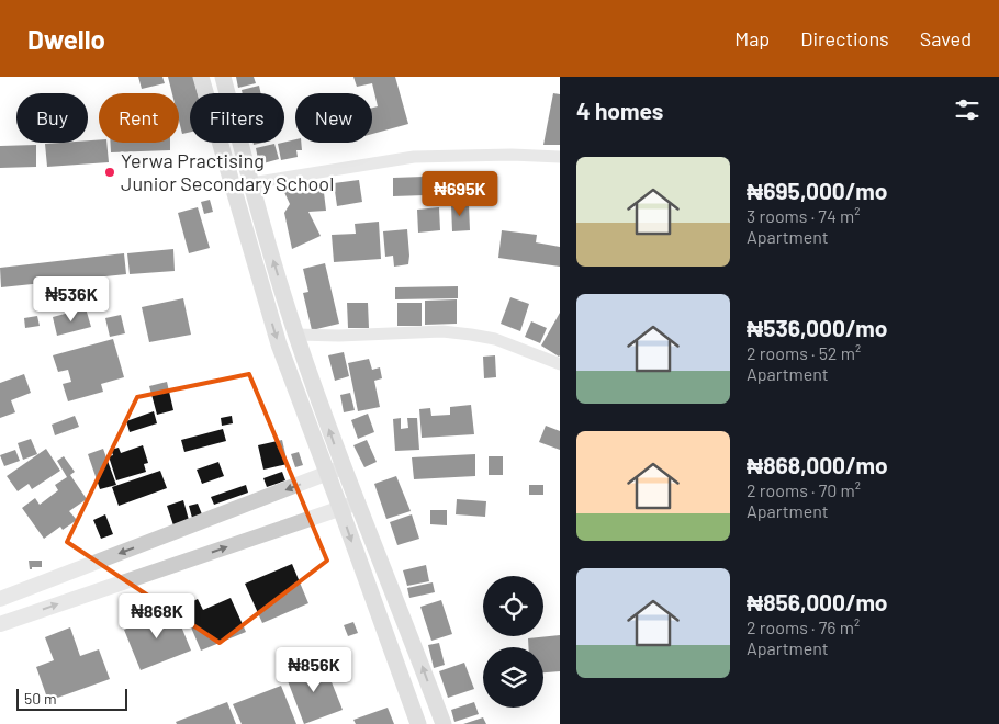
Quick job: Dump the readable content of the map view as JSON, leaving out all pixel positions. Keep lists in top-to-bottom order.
{
  "places": ["Yerwa Practising Junior Secondary School"],
  "scale_bar": "50 m",
  "page": {
    "header": "Dwello",
    "nav": ["Map", "Directions", "Saved"],
    "heading": "4 homes",
    "chip": [
      "Buy",
      "Rent",
      "Filters",
      "New"
    ],
    "list": [
      {
        "name": "₦695,000/mo",
        "note": "3 rooms · 74 m² · Apartment"
      },
      {
        "name": "₦536,000/mo",
        "note": "2 rooms · 52 m² · Apartment"
      },
      {
        "name": "₦868,000/mo",
        "note": "2 rooms · 70 m² · Apartment"
      },
      {
        "name": "₦856,000/mo",
        "note": "2 rooms · 76 m² · Apartment"
      }
    ],
    "price": [
      "₦695K",
      "₦536K",
      "₦868K",
      "₦856K"
    ],
    "scale": "50 m"
  }
}
